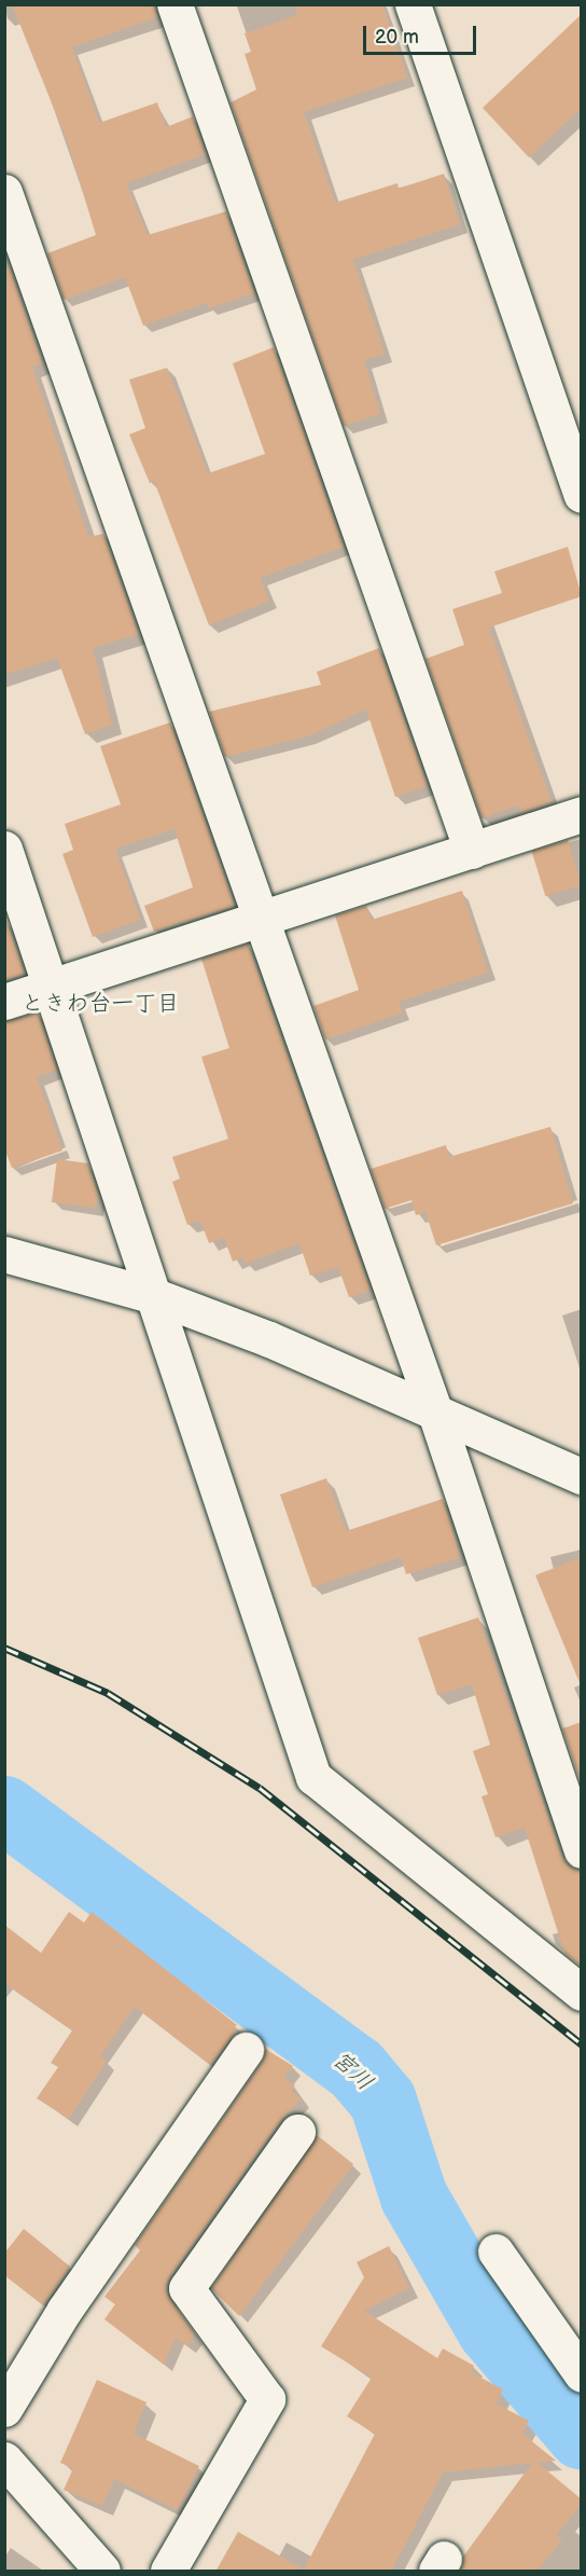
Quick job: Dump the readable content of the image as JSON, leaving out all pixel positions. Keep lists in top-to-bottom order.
{
  "districts": ["ときわ台一丁目"],
  "water": ["宮川"],
  "scale_bar": "20 m"
}
